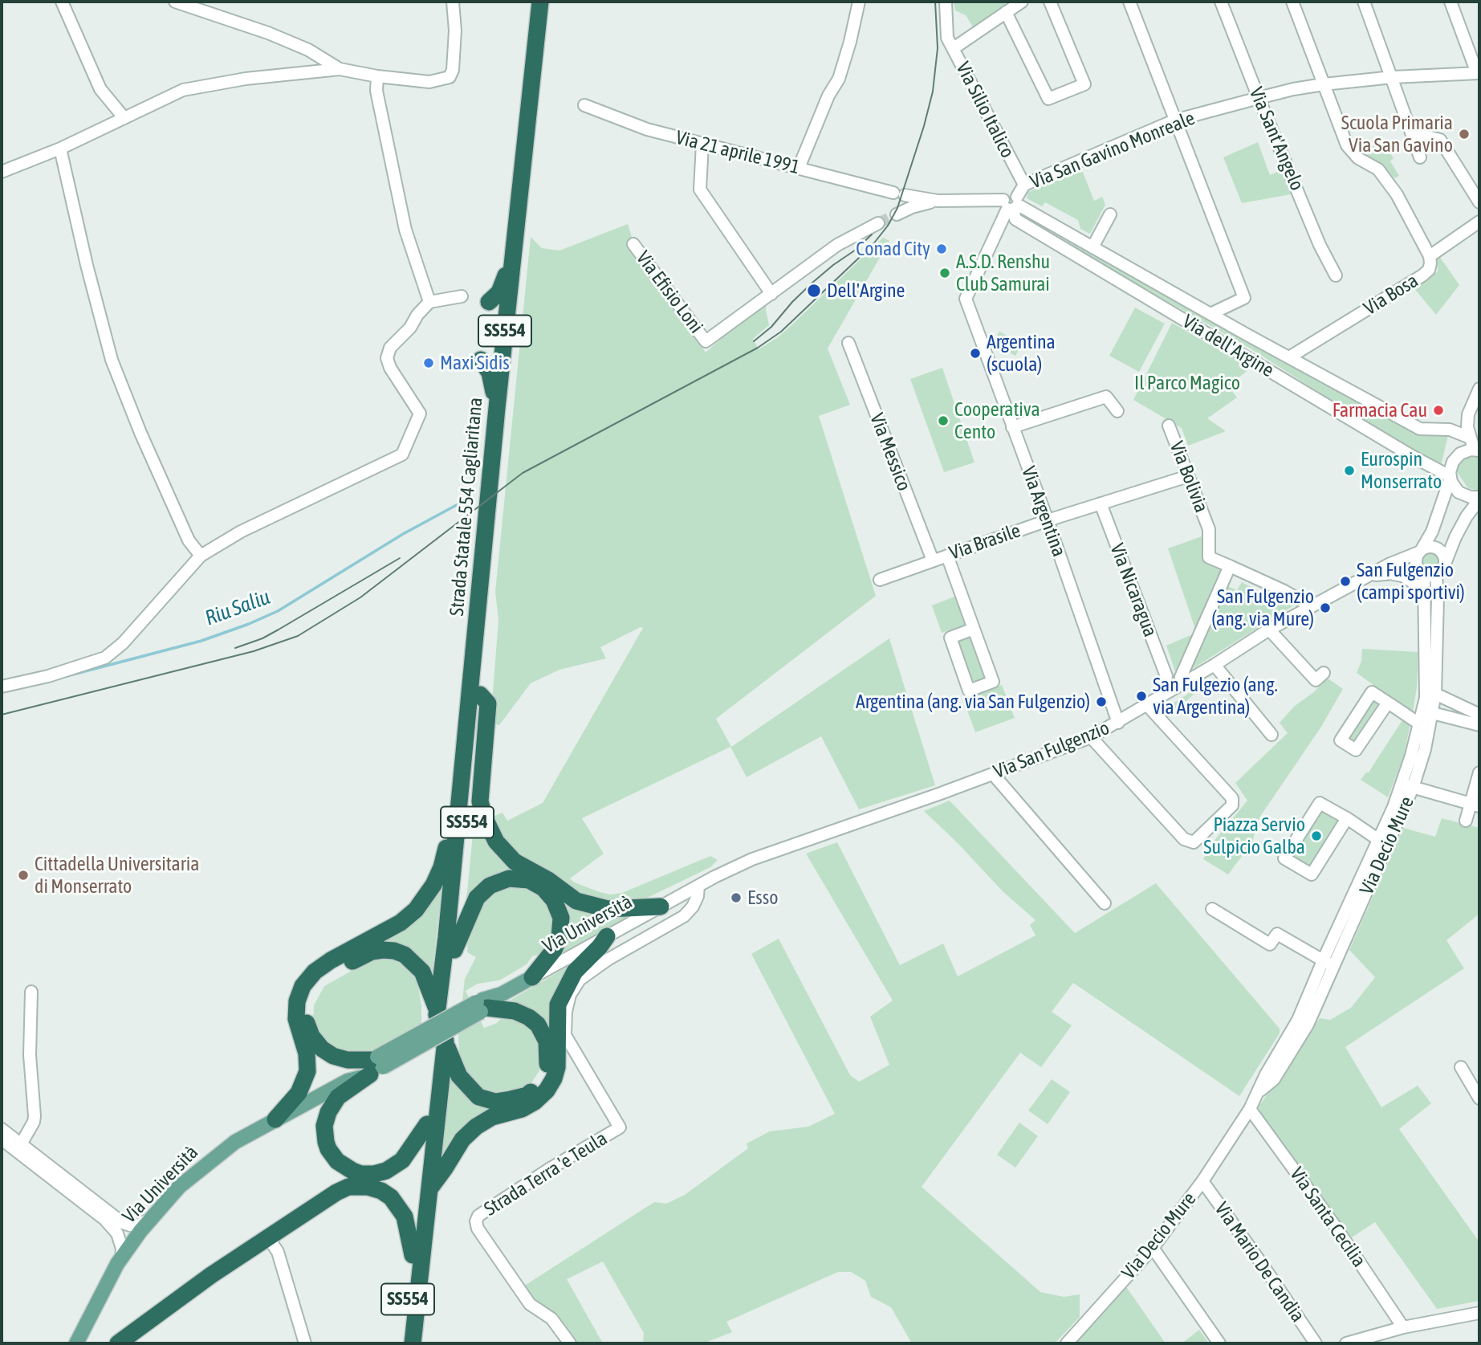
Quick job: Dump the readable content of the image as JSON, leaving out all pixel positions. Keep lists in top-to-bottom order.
{
  "streets": {
    "highway": ["SS554", "Strada Statale 554 Cagliaritana"],
    "main road": ["Via Università"],
    "street": [
      "Via Silio Italico",
      "Via Sant'Angelo",
      "Via San Gavino Monreale",
      "Via 21 aprile 1991",
      "Via Efisio Loni",
      "Via Bosa",
      "Via dell'Argine",
      "Via Messico",
      "Via Bolivia",
      "Via Argentina",
      "Via Brasile",
      "Via Nicaragua",
      "Via San Fulgenzio",
      "Via Decio Mure",
      "Strada Terra 'e Teula",
      "Via Santa Cecilia",
      "Via Mario De Candia"
    ]
  },
  "crossings": [
    ["Via Silio Italico", "Via San Gavino Monreale"],
    ["Via Sant'Angelo", "Via San Gavino Monreale"],
    ["Via San Gavino Monreale", "Via 21 aprile 1991"],
    ["Via San Gavino Monreale", "Via dell'Argine"],
    ["Via San Gavino Monreale", "Via Argentina"],
    ["Via 21 aprile 1991", "Via dell'Argine"],
    ["Via 21 aprile 1991", "Via Argentina"],
    ["Via Bosa", "Via dell'Argine"],
    ["Via dell'Argine", "Via Argentina"],
    ["Via Messico", "Via Brasile"],
    ["Via Bolivia", "Via Brasile"],
    ["Via Argentina", "Via Brasile"],
    ["Via Argentina", "Via San Fulgenzio"],
    ["Via Brasile", "Via Nicaragua"],
    ["Via San Fulgenzio", "Via Decio Mure"],
    ["Via San Fulgenzio", "Via Università"],
    ["Via Decio Mure", "Via Santa Cecilia"],
    ["Via Decio Mure", "Via Mario De Candia"],
    ["Via Università", "Strada Terra 'e Teula"]
  ],
  "water": ["Riu Saliu"],
  "parks": ["Il Parco Magico"],
  "places": [
    "Scuola Primaria Via San Gavino",
    "Conad City",
    "A.S.D. Renshu Club Samurai",
    "Dell'Argine",
    "Argentina (scuola)",
    "Maxi Sidis",
    "Farmacia Cau",
    "Cooperativa Cento",
    "Eurospin Monserrato",
    "San Fulgenzio (campi sportivi)",
    "San Fulgenzio (ang. via Mure)",
    "San Fulgezio (ang. via Argentina)",
    "Argentina (ang. via San Fulgenzio)",
    "Piazza Servio Sulpicio Galba",
    "Cittadella Universitaria di Monserrato",
    "Esso"
  ]
}
